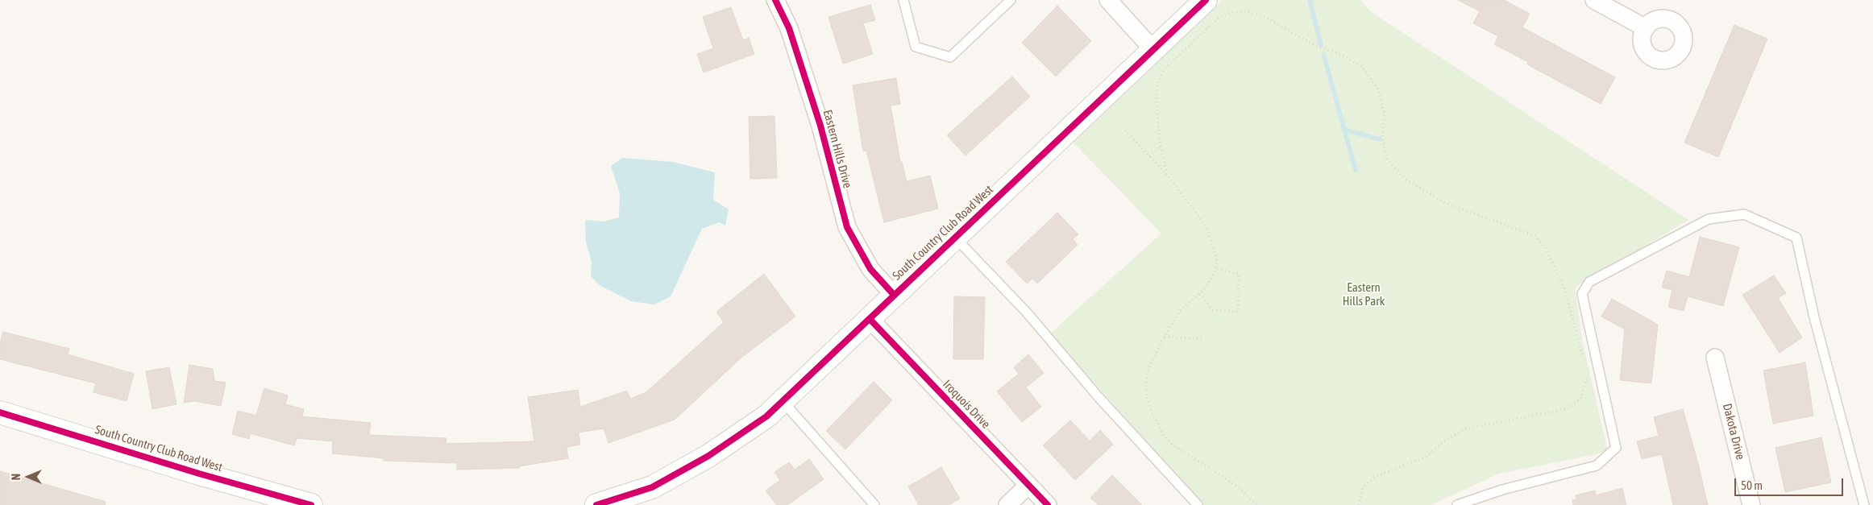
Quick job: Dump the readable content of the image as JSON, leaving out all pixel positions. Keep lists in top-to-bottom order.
{
  "streets": {
    "street": [
      "Eastern Hills Drive",
      "South Country Club Road West",
      "Iroquois Drive",
      "Dakota Drive"
    ]
  },
  "crossings": [
    ["Eastern Hills Drive", "South Country Club Road West"],
    ["South Country Club Road West", "Iroquois Drive"]
  ],
  "parks": ["Eastern Hills Park"],
  "scale_bar": "50 m",
  "north": "left"
}
